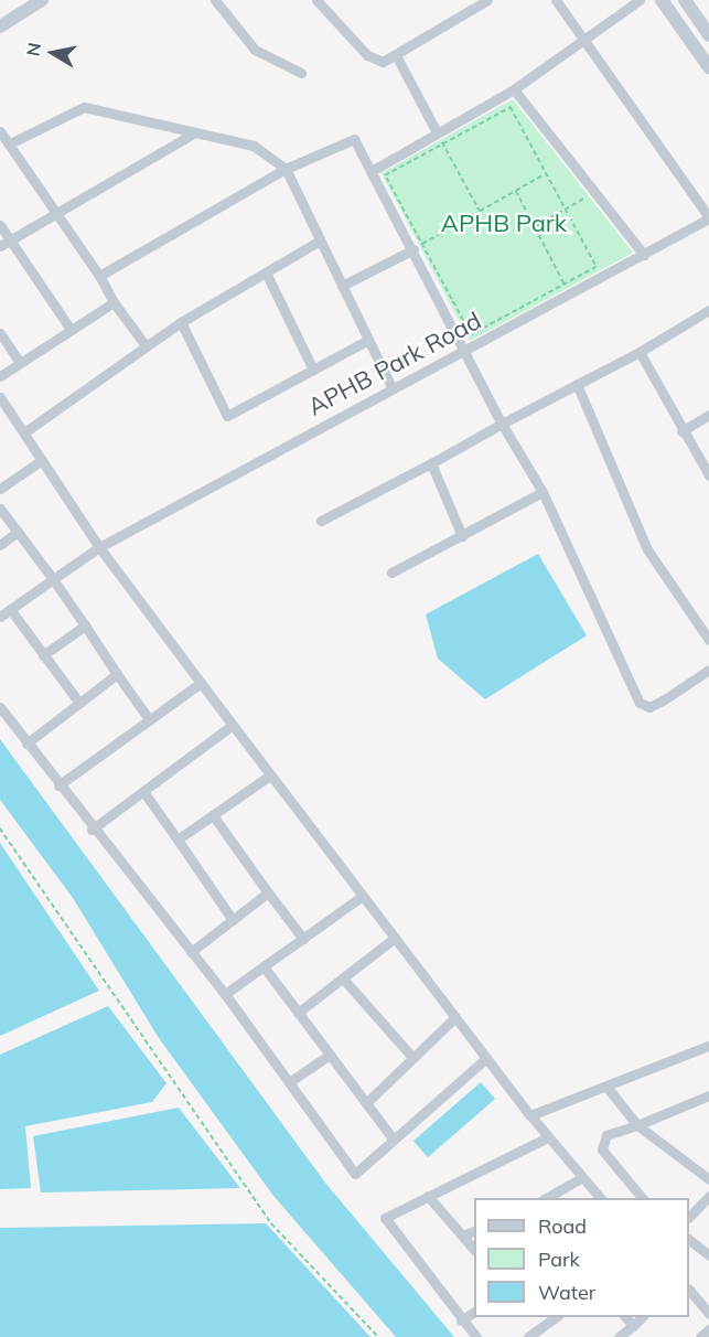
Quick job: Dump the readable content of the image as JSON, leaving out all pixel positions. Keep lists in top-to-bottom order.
{
  "streets": {
    "street": ["APHB Park Road"]
  },
  "parks": ["APHB Park"],
  "legend": ["Road", "Park", "Water"],
  "north": "left"
}
